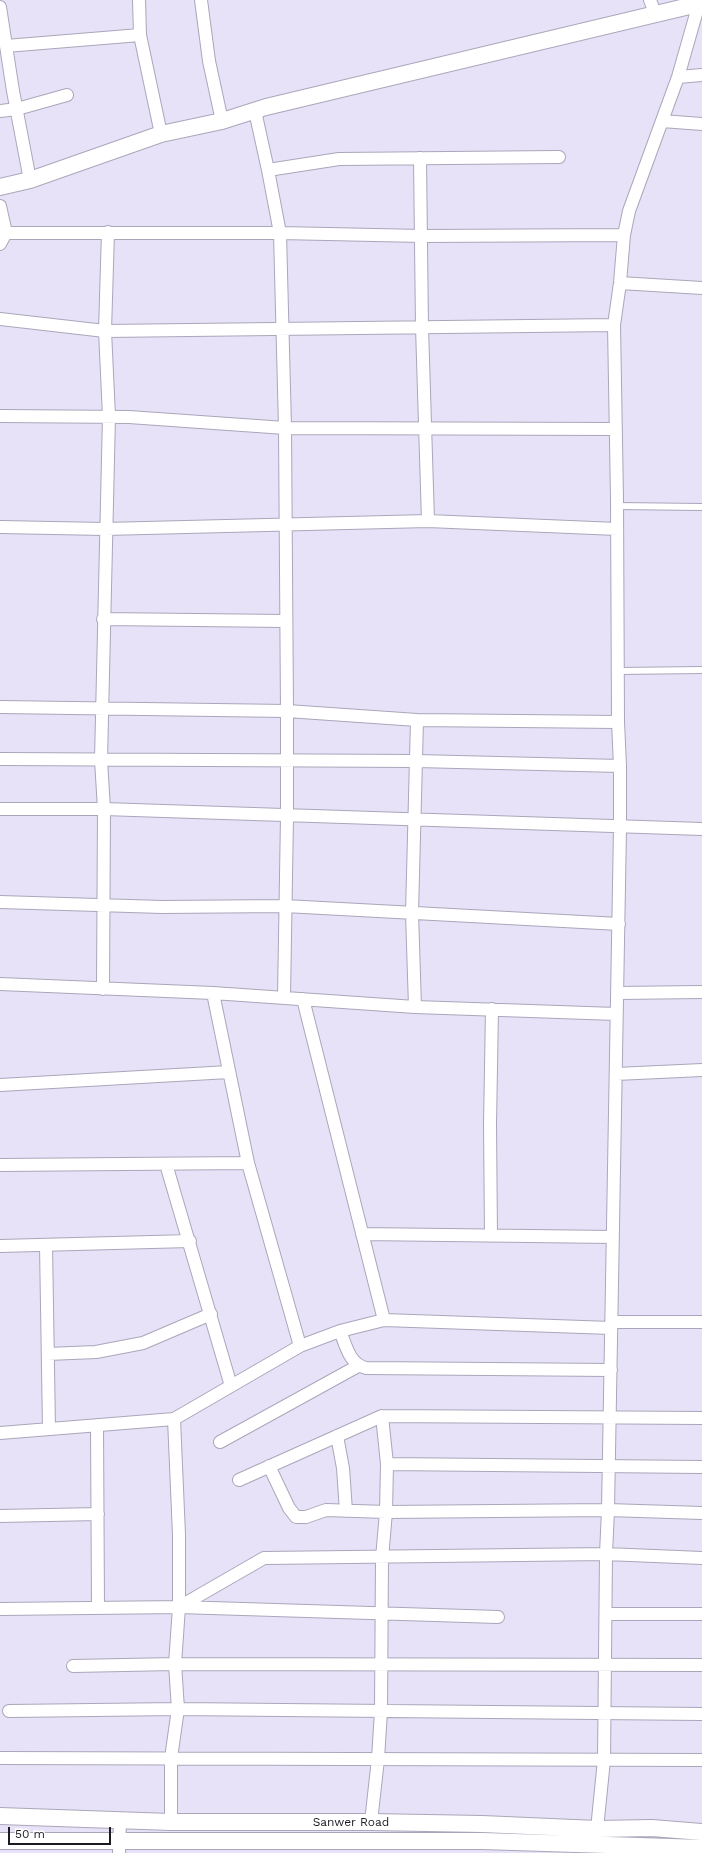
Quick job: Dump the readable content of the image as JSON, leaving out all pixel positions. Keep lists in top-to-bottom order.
{
  "streets": {
    "street": ["Sanwer Road"]
  },
  "scale_bar": "50 m"
}
